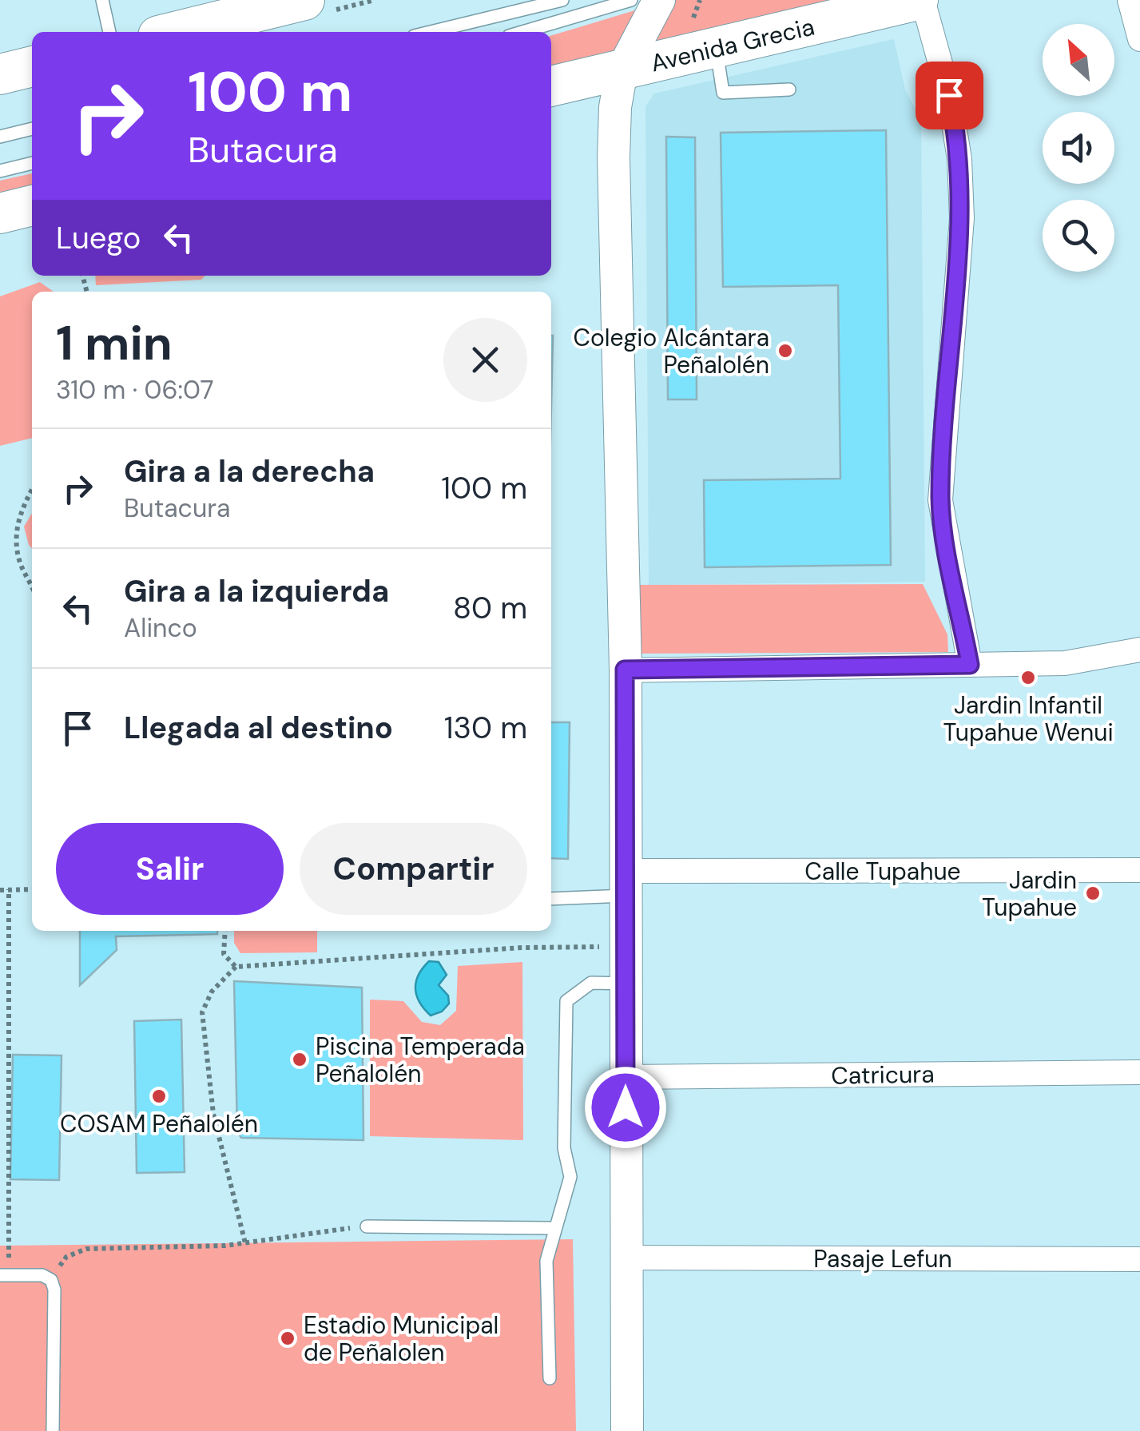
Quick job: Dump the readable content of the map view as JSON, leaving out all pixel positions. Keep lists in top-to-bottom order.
{
  "streets": {
    "main road": ["Avenida Grecia"],
    "street": ["Calle Tupahue", "Catricura", "Pasaje Lefun"]
  },
  "places": [
    "Colegio Alcántara Peñalolén",
    "Jardin Infantil Tupahue Wenui",
    "Jardin Tupahue",
    "Piscina Temperada Peñalolén",
    "COSAM Peñalolén",
    "Estadio Municipal de Peñalolen"
  ],
  "north": "top left",
  "page": {
    "turn": ["100 m", "Butacura"],
    "then": "Luego",
    "heading": ["1 min", "310 m · 06:07"],
    "list": [
      {
        "name": "Gira a la derecha",
        "note": "Butacura",
        "value": "100 m"
      },
      {
        "name": "Gira a la izquierda",
        "note": "Alinco",
        "value": "80 m"
      },
      {
        "name": "Llegada al destino",
        "value": "130 m"
      }
    ],
    "buttons": ["Salir", "Compartir"]
  }
}
